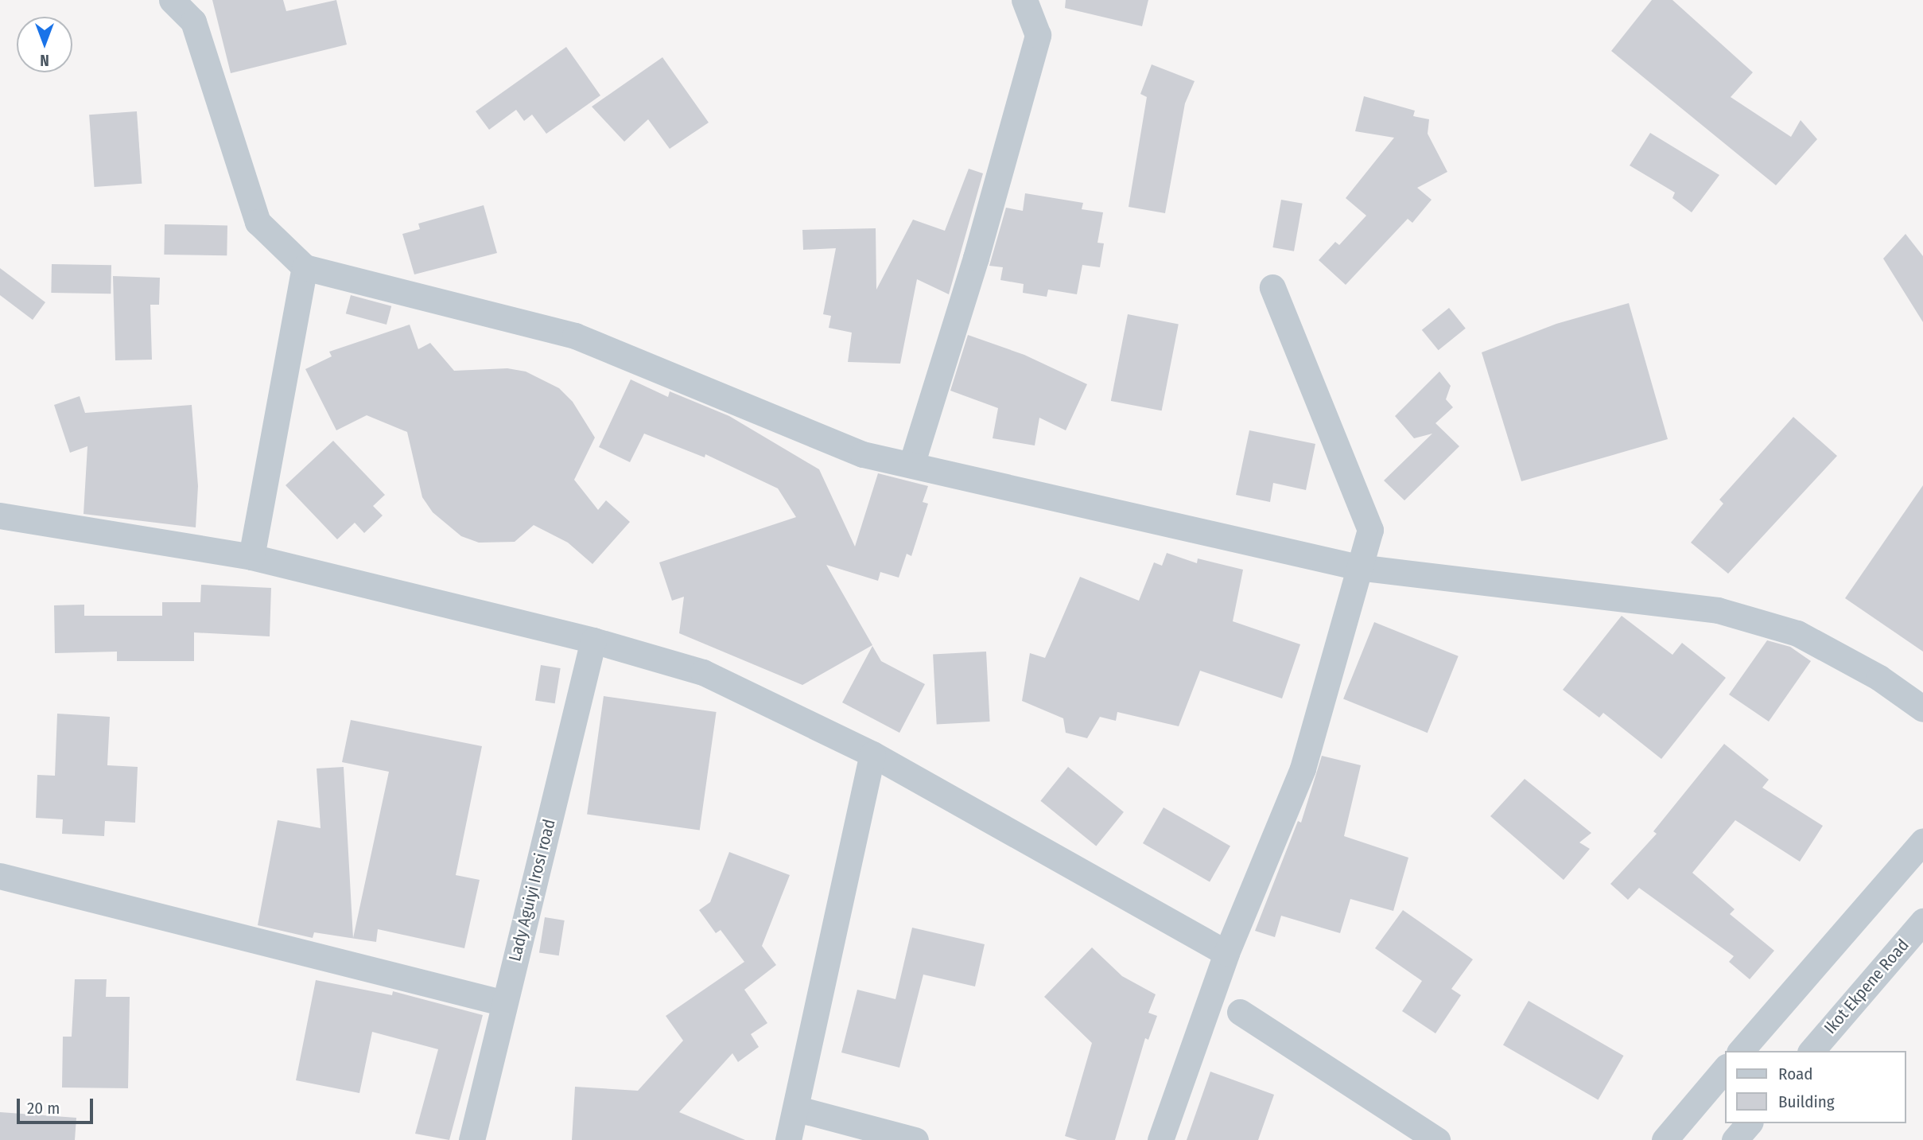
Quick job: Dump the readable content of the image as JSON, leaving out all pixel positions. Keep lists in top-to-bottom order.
{
  "streets": {
    "street": ["Lady Aguiyi Irosi road", "Ikot Ekpene Road"]
  },
  "legend": ["Road", "Building"],
  "scale_bar": "20 m",
  "north": "bottom"
}
